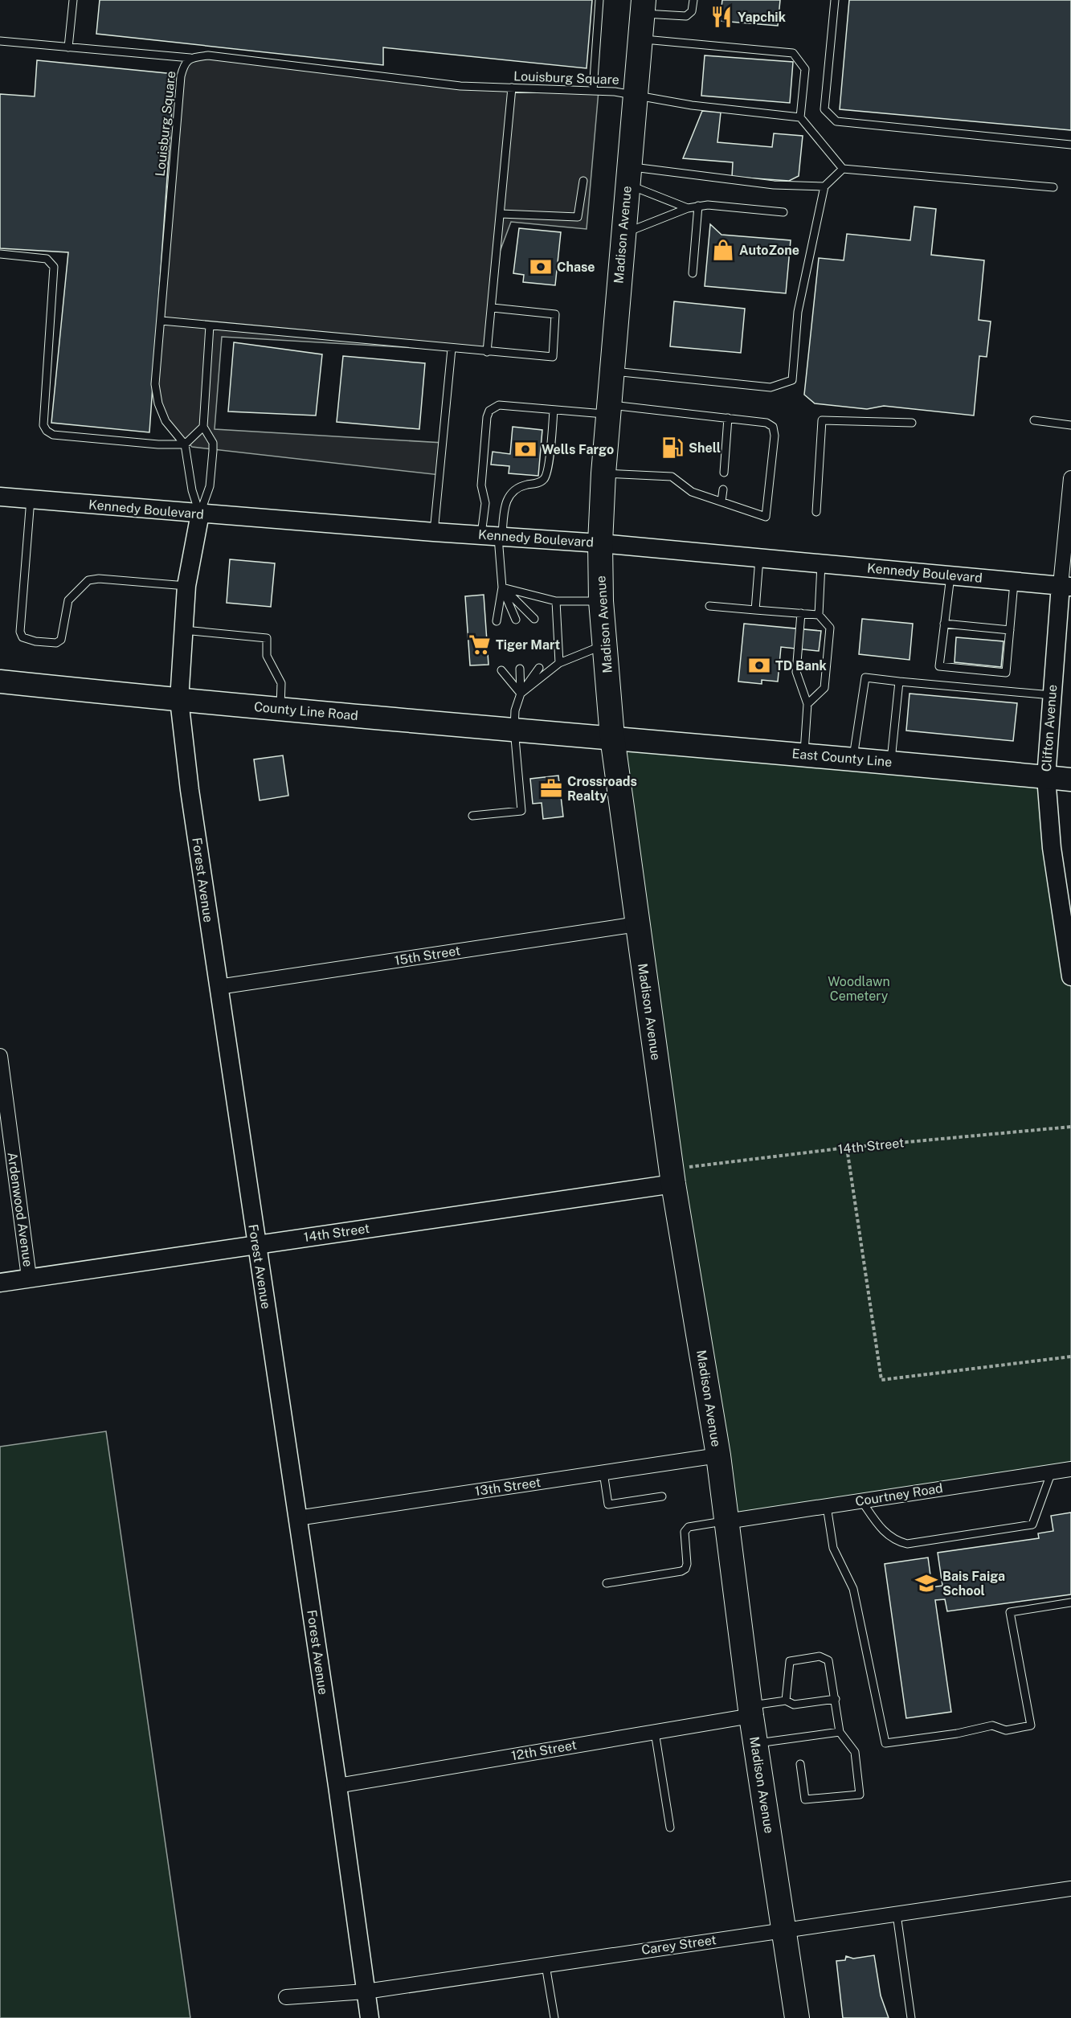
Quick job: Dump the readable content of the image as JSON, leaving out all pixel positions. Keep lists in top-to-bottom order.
{
  "streets": {
    "highway": ["Madison Avenue"],
    "main road": ["County Line Road", "East County Line"],
    "street": [
      "Kennedy Boulevard",
      "Clifton Avenue",
      "Forest Avenue",
      "15th Street",
      "14th Street",
      "Ardenwood Avenue",
      "13th Street",
      "Courtney Road",
      "12th Street",
      "Carey Street"
    ],
    "lane": ["Louisburg Square"]
  },
  "crossings": [
    ["Louisburg Square", "Madison Avenue"],
    ["Madison Avenue", "Kennedy Boulevard"],
    ["Madison Avenue", "County Line Road"],
    ["Madison Avenue", "East County Line"],
    ["Madison Avenue", "15th Street"],
    ["Madison Avenue", "14th Street"],
    ["Madison Avenue", "13th Street"],
    ["Madison Avenue", "Courtney Road"],
    ["Madison Avenue", "12th Street"],
    ["Madison Avenue", "Carey Street"],
    ["Kennedy Boulevard", "Clifton Avenue"],
    ["Kennedy Boulevard", "Forest Avenue"],
    ["County Line Road", "East County Line"],
    ["County Line Road", "Forest Avenue"],
    ["Clifton Avenue", "East County Line"],
    ["Forest Avenue", "15th Street"],
    ["Forest Avenue", "14th Street"],
    ["Forest Avenue", "13th Street"],
    ["Forest Avenue", "12th Street"],
    ["Forest Avenue", "Carey Street"],
    ["14th Street", "Ardenwood Avenue"]
  ],
  "parks": ["Woodlawn Cemetery"],
  "places": {
    "restaurant": ["Yapchik"],
    "shop": ["AutoZone"],
    "bank": ["Chase", "Wells Fargo", "TD Bank"],
    "fuel station": ["Shell"],
    "supermarket": ["Tiger Mart"],
    "office": ["Crossroads Realty"],
    "school or university": ["Bais Faiga School"]
  }
}
